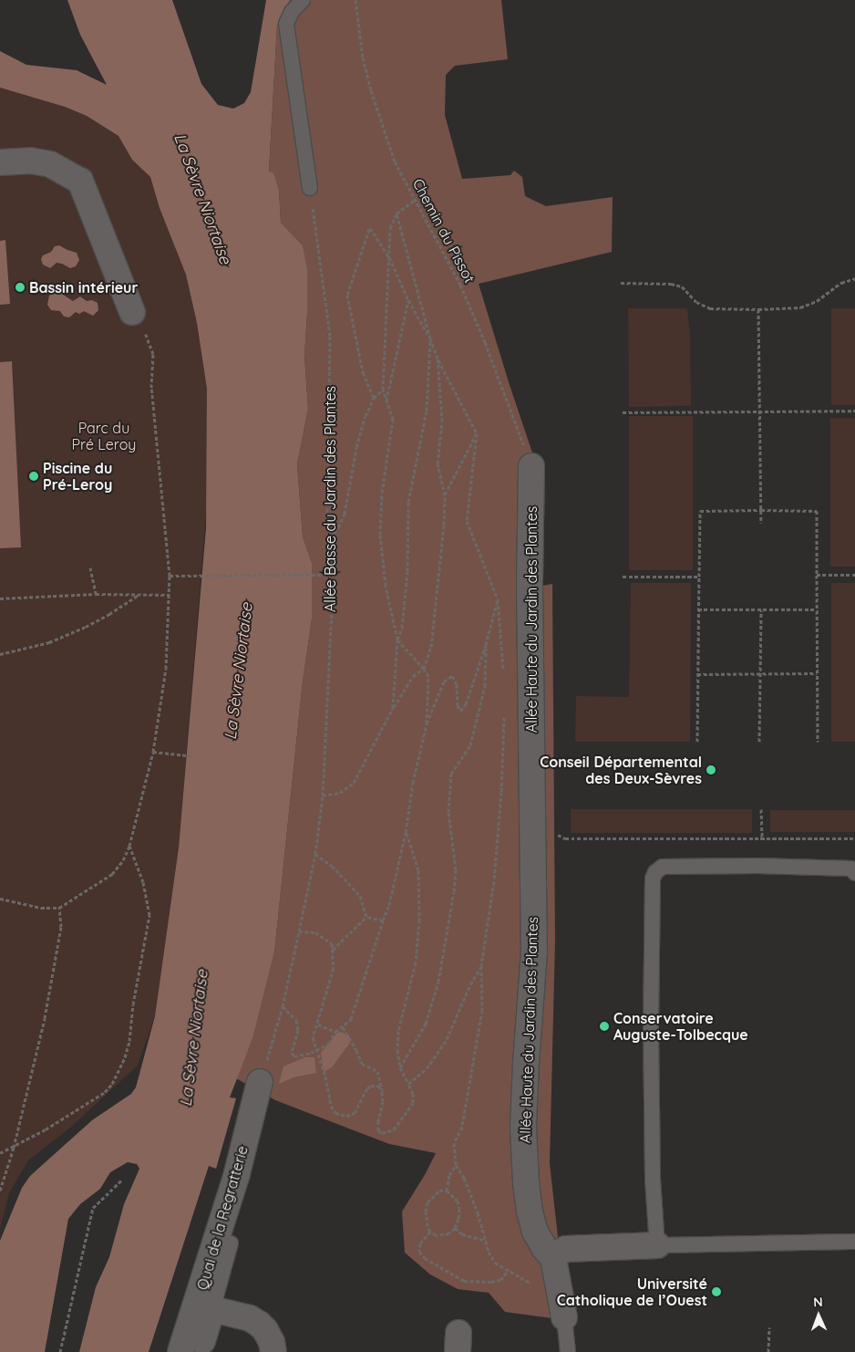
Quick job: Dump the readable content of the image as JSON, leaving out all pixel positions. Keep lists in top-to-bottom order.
{
  "streets": {
    "street": ["Allée Haute du Jardin des Plantes", "Quai de la Regratterie"],
    "path": ["Chemin du Pissot", "Allée Basse du Jardin des Plantes"]
  },
  "crossings": [
    ["Chemin du Pissot", "Allée Haute du Jardin des Plantes"],
    ["Allée Basse du Jardin des Plantes", "Quai de la Regratterie"]
  ],
  "water": ["La Sèvre Niortaise"],
  "parks": ["Parc du Pré Leroy"],
  "places": [
    "Bassin intérieur",
    "Piscine du Pré-Leroy",
    "Conseil Départemental des Deux-Sèvres",
    "Conservatoire Auguste-Tolbecque",
    "Université Catholique de l’Ouest"
  ],
  "north": "top"
}
